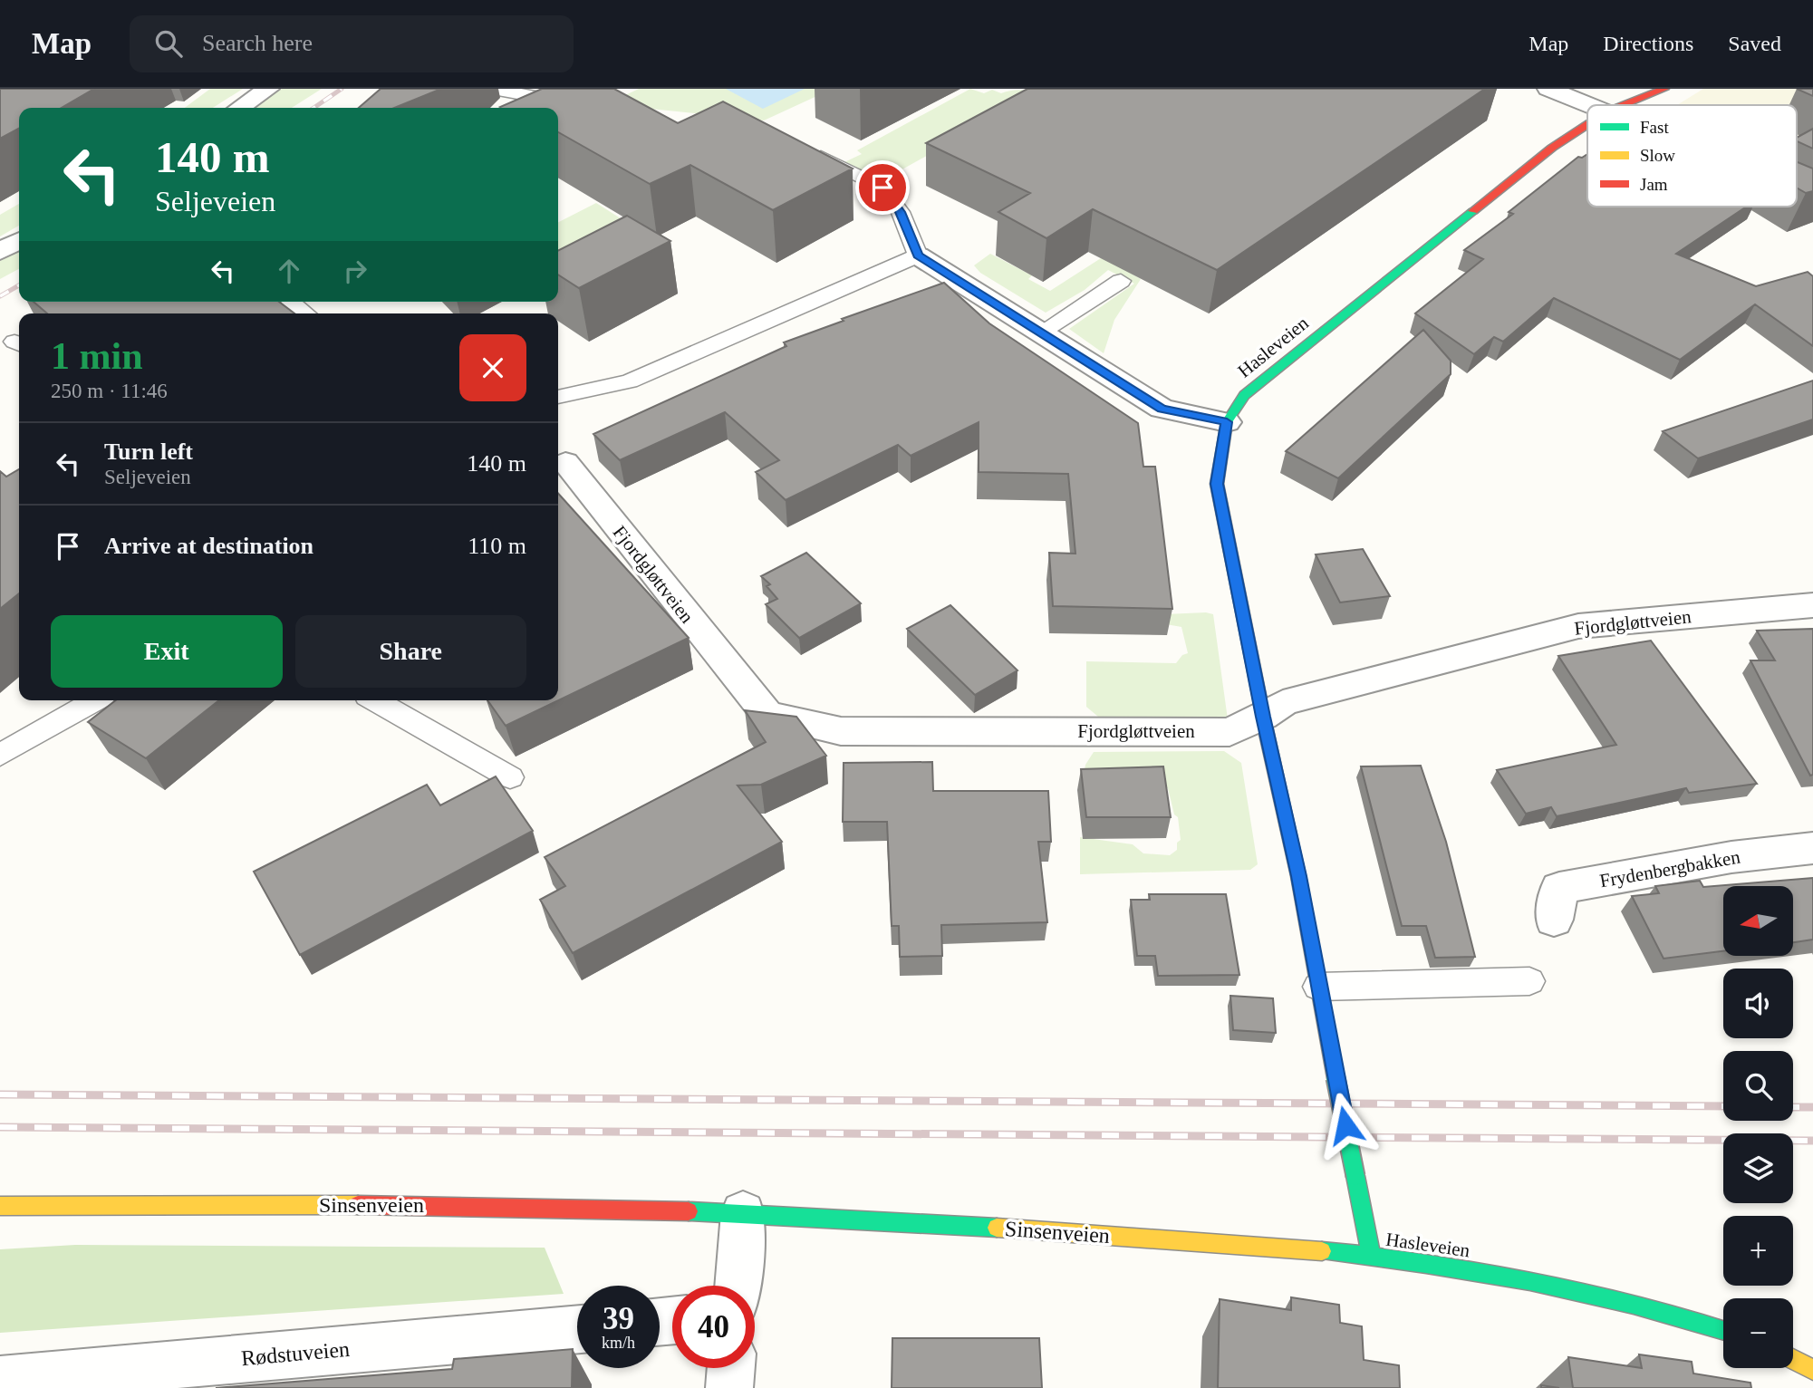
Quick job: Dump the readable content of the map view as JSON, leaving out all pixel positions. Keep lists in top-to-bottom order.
{
  "streets": {
    "street": [
      "Hasleveien",
      "Fjordgløttveien",
      "Frydenbergbakken",
      "Sinsenveien",
      "Rødstuveien"
    ]
  },
  "crossings": [
    ["Hasleveien", "Fjordgløttveien"],
    ["Hasleveien", "Sinsenveien"]
  ],
  "legend": ["Fast", "Slow", "Jam"],
  "north": "left",
  "page": {
    "header": "Map",
    "search": "Search here",
    "nav": ["Map", "Directions", "Saved"],
    "turn": ["140 m", "Seljeveien"],
    "heading": ["1 min", "250 m · 11:46"],
    "list": [
      {
        "name": "Turn left",
        "note": "Seljeveien",
        "value": "140 m"
      },
      {
        "name": "Arrive at destination",
        "value": "110 m"
      }
    ],
    "buttons": ["Exit", "Share"],
    "map_buttons": ["+", "−"],
    "speed": "39 km/h",
    "limit": "40"
  }
}
